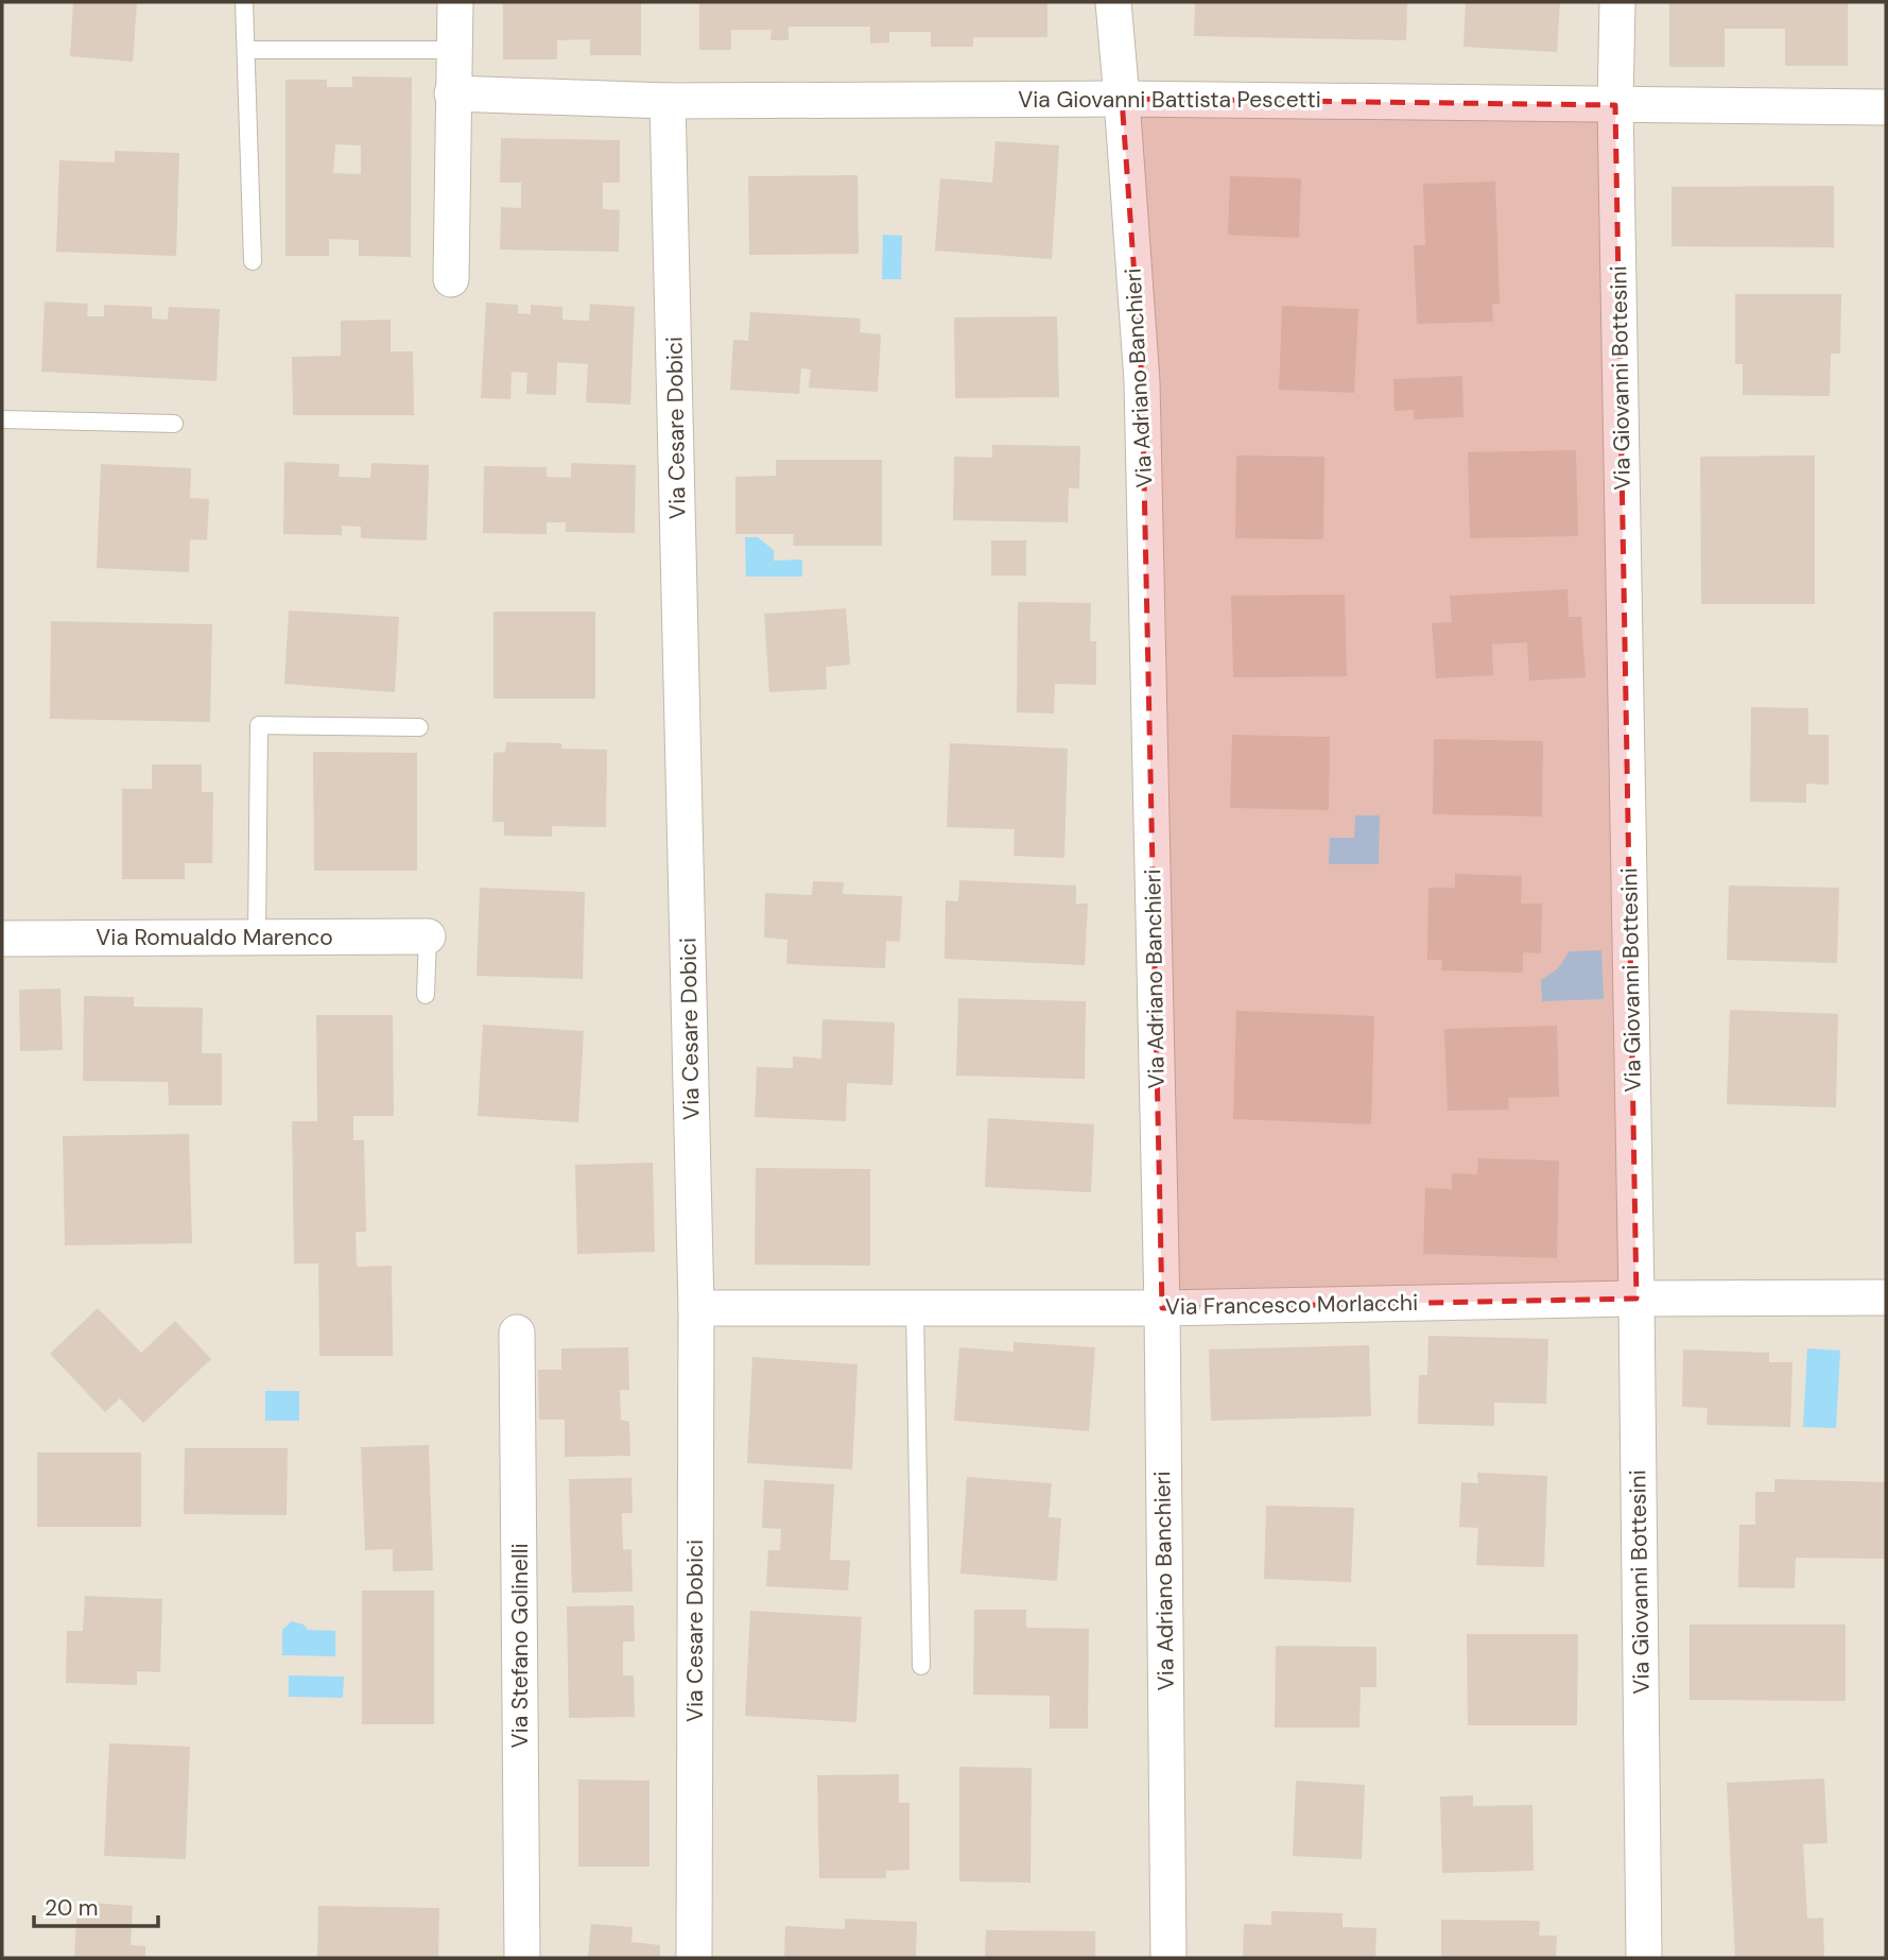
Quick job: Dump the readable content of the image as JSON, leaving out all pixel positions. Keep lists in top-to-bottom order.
{
  "streets": {
    "street": [
      "Via Giovanni Battista Pescetti",
      "Via Adriano Banchieri",
      "Via Giovanni Bottesini",
      "Via Cesare Dobici",
      "Via Romualdo Marenco",
      "Via Francesco Morlacchi",
      "Via Stefano Golinelli"
    ]
  },
  "crossings": [
    ["Via Giovanni Battista Pescetti", "Via Adriano Banchieri"],
    ["Via Giovanni Battista Pescetti", "Via Giovanni Bottesini"],
    ["Via Giovanni Battista Pescetti", "Via Cesare Dobici"],
    ["Via Adriano Banchieri", "Via Francesco Morlacchi"],
    ["Via Giovanni Bottesini", "Via Francesco Morlacchi"],
    ["Via Cesare Dobici", "Via Francesco Morlacchi"]
  ],
  "scale_bar": "20 m"
}
